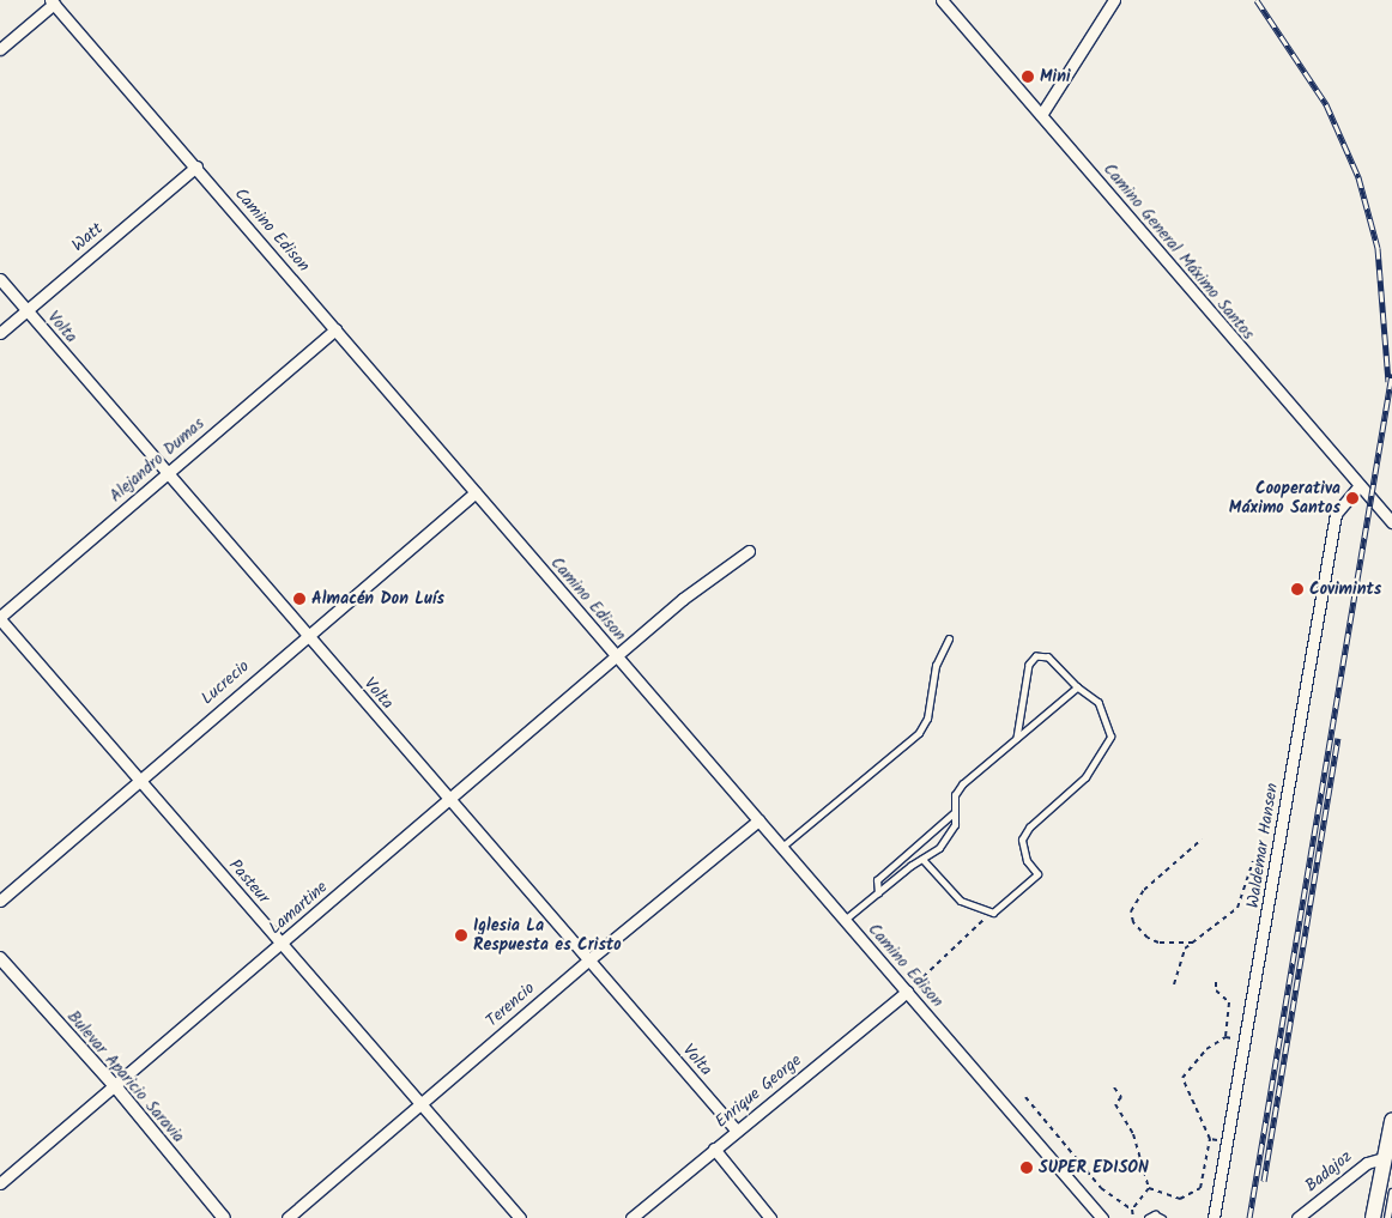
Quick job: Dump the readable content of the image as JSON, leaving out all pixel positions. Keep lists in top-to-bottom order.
{
  "streets": {
    "street": [
      "Camino Edison",
      "Watt",
      "Camino General Máximo Santos",
      "Volta",
      "Alejandro Dumas",
      "Lucrecio",
      "Waldemar Hansen",
      "Pasteur",
      "Lamartine",
      "Terencio",
      "Bulevar Aparicio Saravia",
      "Enrique George",
      "Badajoz"
    ]
  },
  "crossings": [
    ["Camino Edison", "Watt"],
    ["Camino Edison", "Alejandro Dumas"],
    ["Camino Edison", "Lucrecio"],
    ["Camino Edison", "Lamartine"],
    ["Camino Edison", "Terencio"],
    ["Camino Edison", "Enrique George"],
    ["Watt", "Volta"],
    ["Camino General Máximo Santos", "Waldemar Hansen"],
    ["Volta", "Alejandro Dumas"],
    ["Volta", "Lucrecio"],
    ["Volta", "Lamartine"],
    ["Volta", "Terencio"],
    ["Volta", "Enrique George"],
    ["Alejandro Dumas", "Pasteur"],
    ["Lucrecio", "Pasteur"],
    ["Pasteur", "Lamartine"],
    ["Pasteur", "Terencio"],
    ["Lamartine", "Bulevar Aparicio Saravia"]
  ],
  "places": [
    "Mini",
    "Cooperativa Máximo Santos",
    "Covimints",
    "Almacén Don Luís",
    "Iglesia La Respuesta es Cristo",
    "SUPER EDISON"
  ]
}
